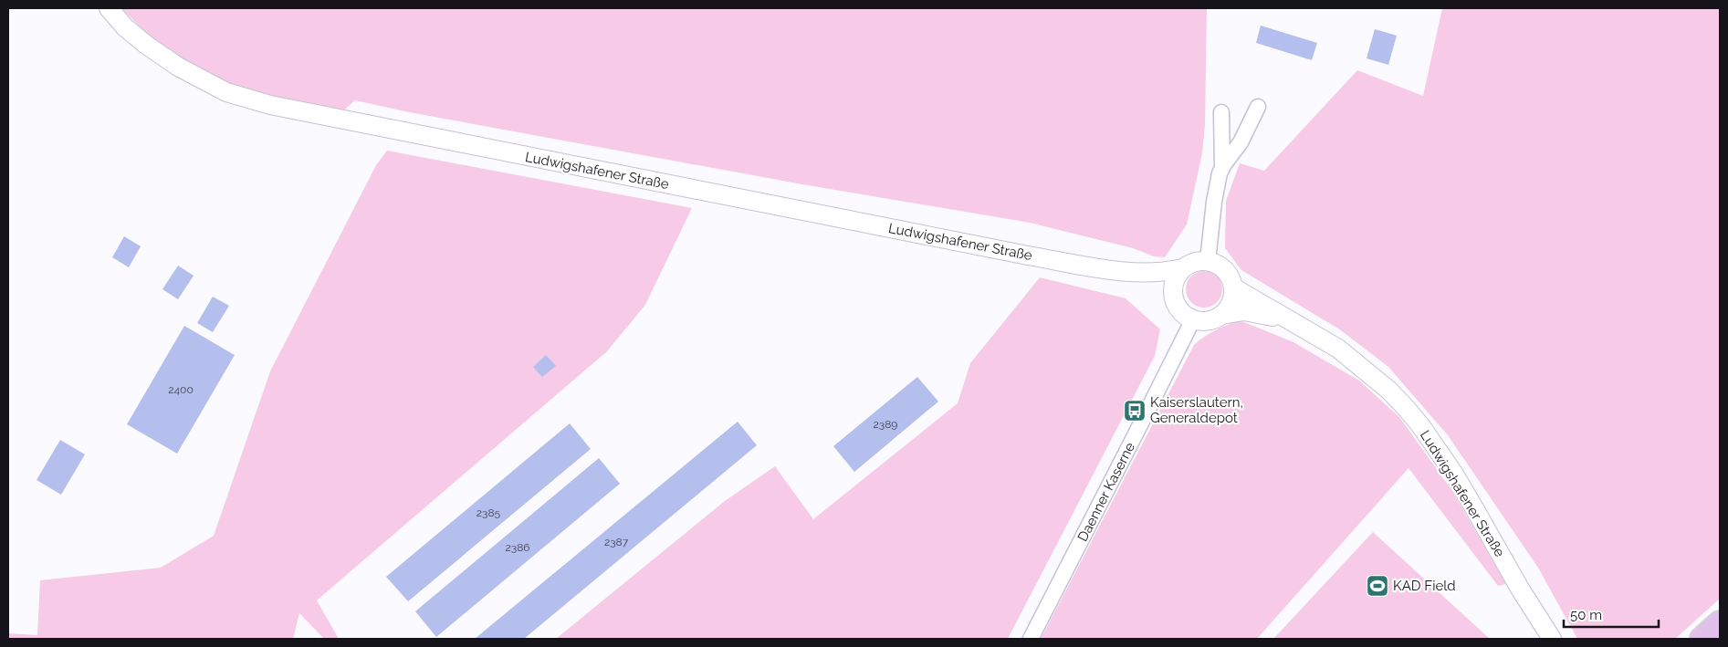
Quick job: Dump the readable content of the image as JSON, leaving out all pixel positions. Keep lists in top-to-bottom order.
{
  "streets": {
    "street": ["Ludwigshafener Straße", "Daenner Kaserne"]
  },
  "crossings": [
    ["Ludwigshafener Straße", "Daenner Kaserne"]
  ],
  "places": {
    "bus stop": ["Kaiserslautern, Generaldepot"],
    "sports": ["KAD Field"]
  },
  "house_numbers": [
    "2400",
    "2389",
    "2385",
    "2387",
    "2386"
  ],
  "scale_bar": "50 m"
}
